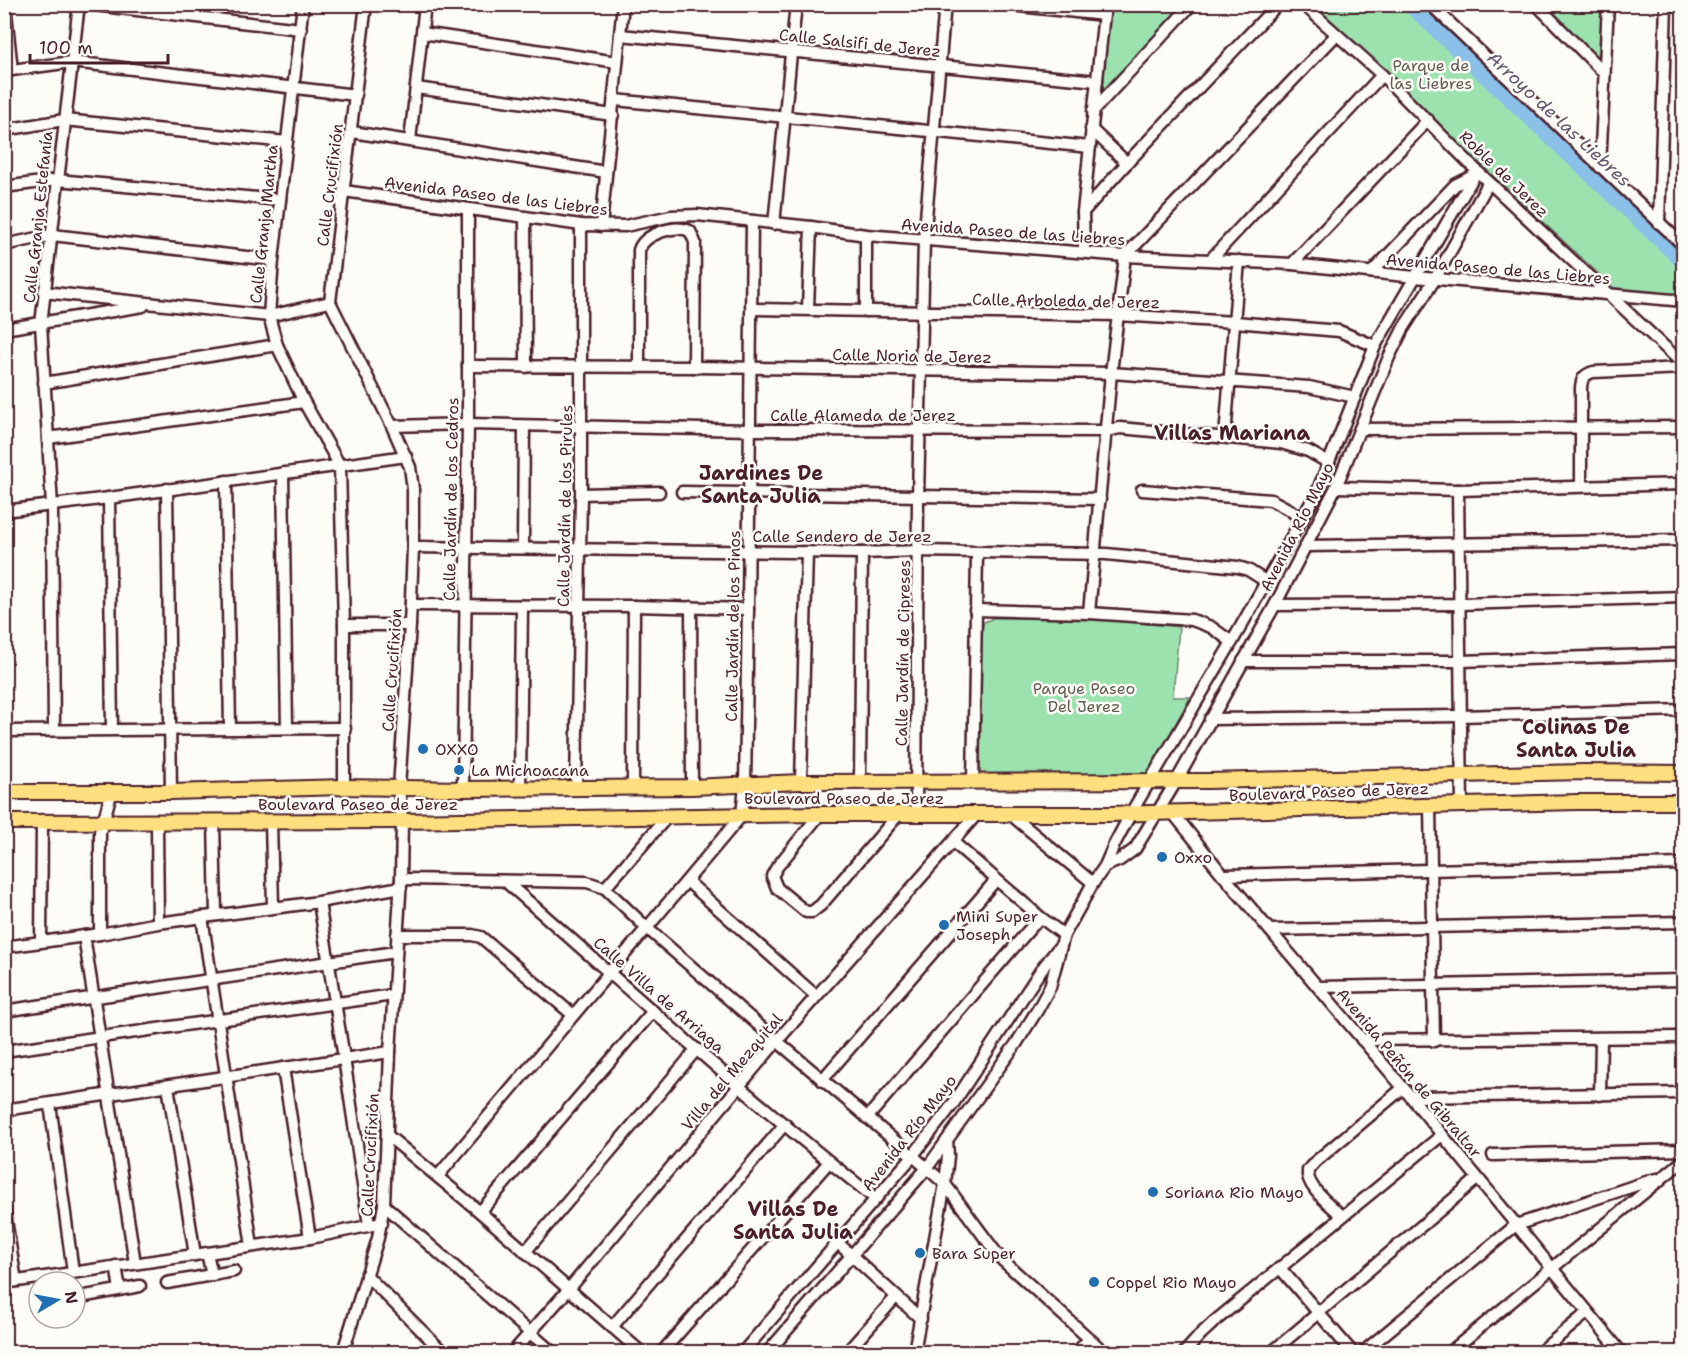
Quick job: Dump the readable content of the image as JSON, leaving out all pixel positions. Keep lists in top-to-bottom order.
{
  "streets": {
    "main road": ["Boulevard Paseo de Jerez"],
    "street": [
      "Calle Salsifi de Jerez",
      "Roble de Jerez",
      "Calle Crucifixión",
      "Avenida Paseo de las Liebres",
      "Calle Granja Estefanía",
      "Calle Granja Martha",
      "Calle Arboleda de Jerez",
      "Calle Noria de Jerez",
      "Calle Alameda de Jerez",
      "Calle Jardín de los Cedros",
      "Calle Jardín de los Pirules",
      "Avenida Río Mayo",
      "Calle Sendero de Jerez",
      "Calle Jardín de los Pinos",
      "Calle Jardín de Cipreses",
      "Calle Villa de Arriaga",
      "Villa del Mezquital",
      "Avenida Peñón de Gibraltar"
    ]
  },
  "crossings": [
    ["Calle Salsifi de Jerez", "Calle Jardín de Cipreses"],
    ["Roble de Jerez", "Avenida Paseo de las Liebres"],
    ["Roble de Jerez", "Avenida Río Mayo"],
    ["Calle Crucifixión", "Avenida Paseo de las Liebres"],
    ["Calle Crucifixión", "Calle Alameda de Jerez"],
    ["Calle Crucifixión", "Calle Sendero de Jerez"],
    ["Calle Crucifixión", "Boulevard Paseo de Jerez"],
    ["Avenida Paseo de las Liebres", "Calle Jardín de los Cedros"],
    ["Avenida Paseo de las Liebres", "Calle Jardín de los Pirules"],
    ["Avenida Paseo de las Liebres", "Avenida Río Mayo"],
    ["Avenida Paseo de las Liebres", "Calle Jardín de los Pinos"],
    ["Avenida Paseo de las Liebres", "Calle Jardín de Cipreses"],
    ["Calle Arboleda de Jerez", "Avenida Río Mayo"],
    ["Calle Arboleda de Jerez", "Calle Jardín de los Pinos"],
    ["Calle Arboleda de Jerez", "Calle Jardín de Cipreses"],
    ["Calle Noria de Jerez", "Calle Jardín de los Cedros"],
    ["Calle Noria de Jerez", "Calle Jardín de los Pirules"],
    ["Calle Noria de Jerez", "Avenida Río Mayo"],
    ["Calle Noria de Jerez", "Calle Jardín de los Pinos"],
    ["Calle Noria de Jerez", "Calle Jardín de Cipreses"],
    ["Calle Alameda de Jerez", "Calle Jardín de los Cedros"],
    ["Calle Alameda de Jerez", "Calle Jardín de los Pirules"],
    ["Calle Alameda de Jerez", "Avenida Río Mayo"],
    ["Calle Alameda de Jerez", "Calle Jardín de los Pinos"],
    ["Calle Alameda de Jerez", "Calle Jardín de Cipreses"],
    ["Calle Jardín de los Cedros", "Calle Sendero de Jerez"],
    ["Calle Jardín de los Cedros", "Boulevard Paseo de Jerez"],
    ["Calle Jardín de los Pirules", "Calle Sendero de Jerez"],
    ["Calle Jardín de los Pirules", "Boulevard Paseo de Jerez"],
    ["Avenida Río Mayo", "Calle Sendero de Jerez"],
    ["Avenida Río Mayo", "Boulevard Paseo de Jerez"],
    ["Avenida Río Mayo", "Calle Villa de Arriaga"],
    ["Calle Sendero de Jerez", "Calle Jardín de los Pinos"],
    ["Calle Sendero de Jerez", "Calle Jardín de Cipreses"],
    ["Calle Jardín de los Pinos", "Boulevard Paseo de Jerez"],
    ["Calle Jardín de Cipreses", "Boulevard Paseo de Jerez"],
    ["Boulevard Paseo de Jerez", "Villa del Mezquital"],
    ["Boulevard Paseo de Jerez", "Avenida Peñón de Gibraltar"],
    ["Calle Villa de Arriaga", "Villa del Mezquital"]
  ],
  "districts": [
    "Villas Mariana",
    "Jardines De Santa Julia",
    "Colinas De Santa Julia",
    "Villas De Santa Julia"
  ],
  "water": ["Arroyo de las Liebres"],
  "parks": ["Parque de las Liebres", "Parque Paseo Del Jerez"],
  "places": [
    "OXXO",
    "La Michoacana",
    "Oxxo",
    "Mini Super Joseph",
    "Soriana Rio Mayo",
    "Bara Super",
    "Coppel Rio Mayo"
  ],
  "scale_bar": "100 m",
  "north": "right"
}
